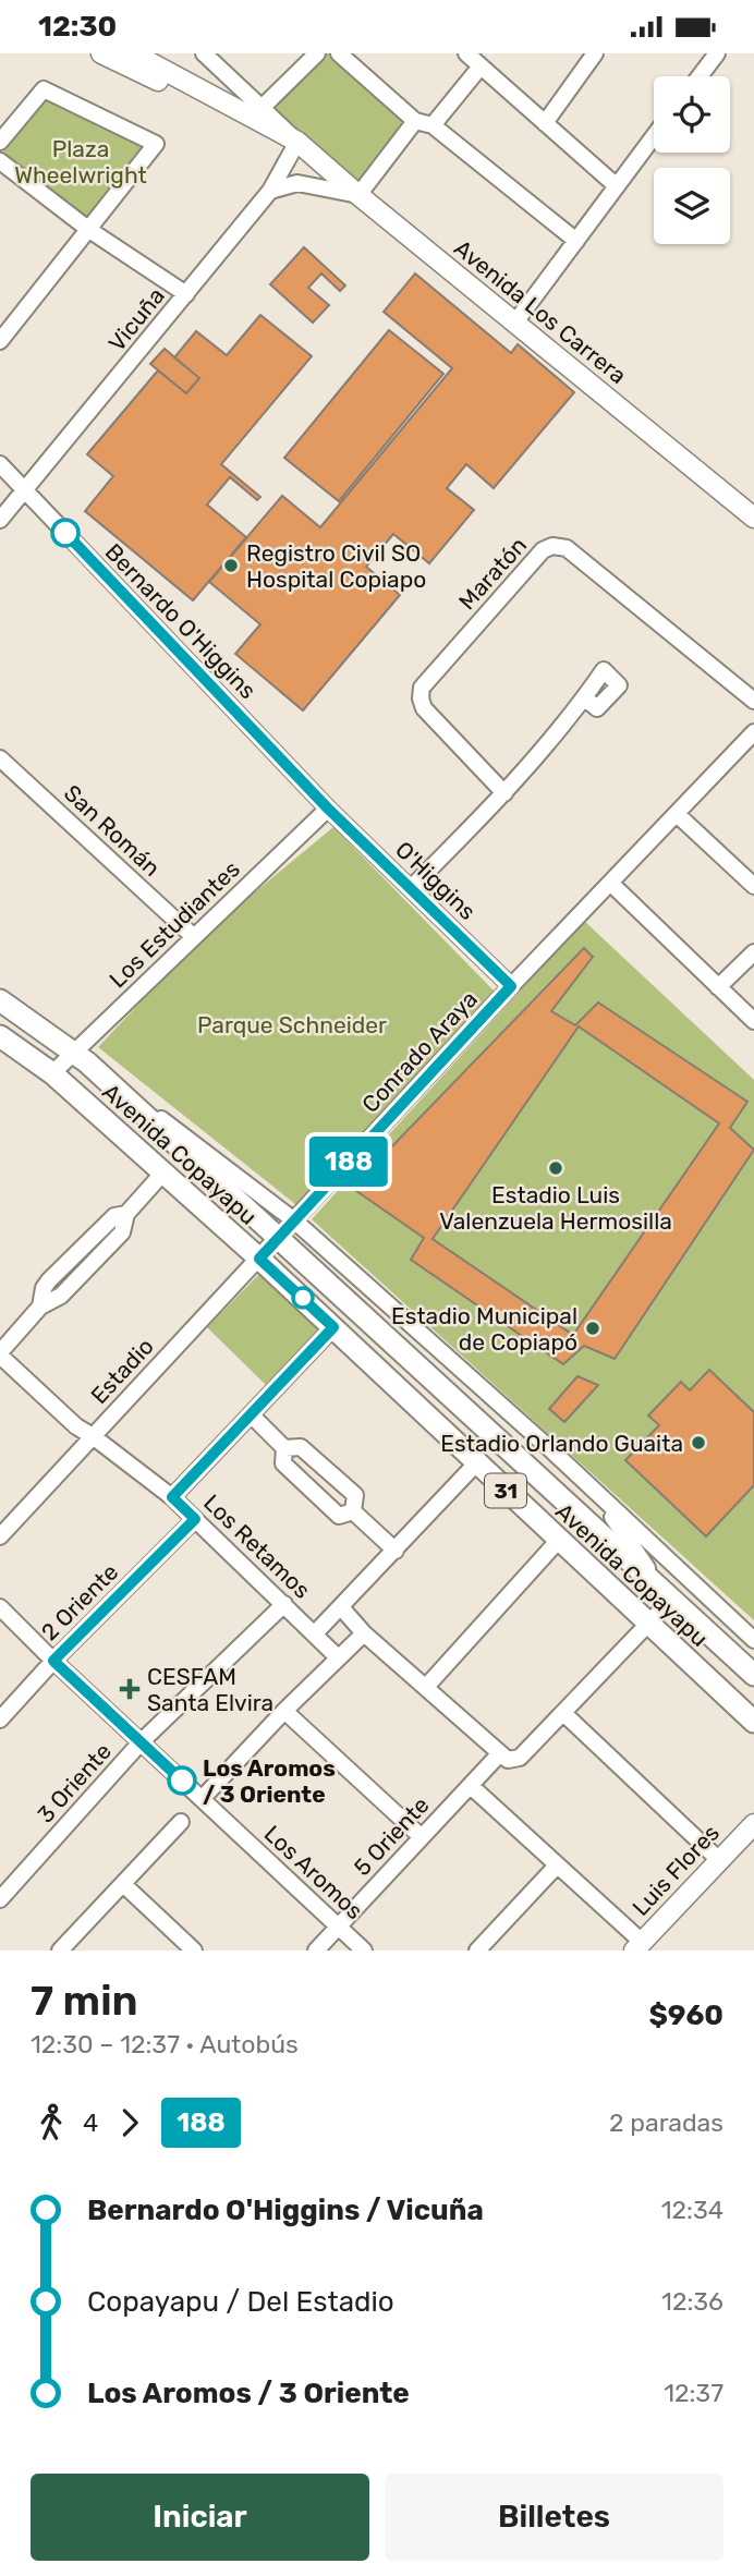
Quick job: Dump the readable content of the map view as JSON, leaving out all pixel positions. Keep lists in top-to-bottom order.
{
  "streets": {
    "highway": ["Avenida Copayapu", "31"],
    "main road": ["Avenida Los Carrera", "Luis Flores"],
    "street": [
      "Vicuña",
      "Maratón",
      "Bernardo O'Higgins",
      "San Román",
      "O'Higgins",
      "Los Estudiantes",
      "Conrado Araya",
      "Estadio",
      "Los Retamos",
      "2 Oriente",
      "3 Oriente",
      "5 Oriente",
      "Los Aromos"
    ]
  },
  "crossings": [
    ["Avenida Los Carrera", "Vicuña"],
    ["Vicuña", "Bernardo O'Higgins"],
    ["Bernardo O'Higgins", "O'Higgins"],
    ["Bernardo O'Higgins", "Los Estudiantes"],
    ["San Román", "Los Estudiantes"],
    ["O'Higgins", "Los Estudiantes"],
    ["O'Higgins", "Conrado Araya"],
    ["Los Estudiantes", "Avenida Copayapu"],
    ["Conrado Araya", "Avenida Copayapu"],
    ["Conrado Araya", "Estadio"],
    ["Avenida Copayapu", "Estadio"],
    ["Avenida Copayapu", "5 Oriente"],
    ["Estadio", "Los Retamos"],
    ["Los Retamos", "2 Oriente"],
    ["Los Retamos", "3 Oriente"],
    ["Los Retamos", "5 Oriente"],
    ["2 Oriente", "Los Aromos"],
    ["3 Oriente", "Los Aromos"],
    ["5 Oriente", "Los Aromos"]
  ],
  "parks": ["Plaza Wheelwright", "Parque Schneider"],
  "places": {
    "other": [
      "Registro Civil SO Hospital Copiapo",
      "Estadio Luis Valenzuela Hermosilla",
      "Estadio Municipal de Copiapó",
      "Estadio Orlando Guaita",
      "Los Aromos / 3 Oriente"
    ],
    "health": ["CESFAM Santa Elvira"]
  },
  "lines": ["bus line 188"],
  "page": {
    "status": "12:30",
    "on_map": "188",
    "heading": ["7 min", "12:30 – 12:37 · Autobús", "$960"],
    "legs": ["4", "188", "2 paradas"],
    "list": [
      {
        "name": "Bernardo O'Higgins / Vicuña",
        "value": "12:34"
      },
      {
        "name": "Copayapu / Del Estadio",
        "value": "12:36"
      },
      {
        "name": "Los Aromos / 3 Oriente",
        "value": "12:37"
      }
    ],
    "buttons": ["Iniciar", "Billetes"]
  }
}
